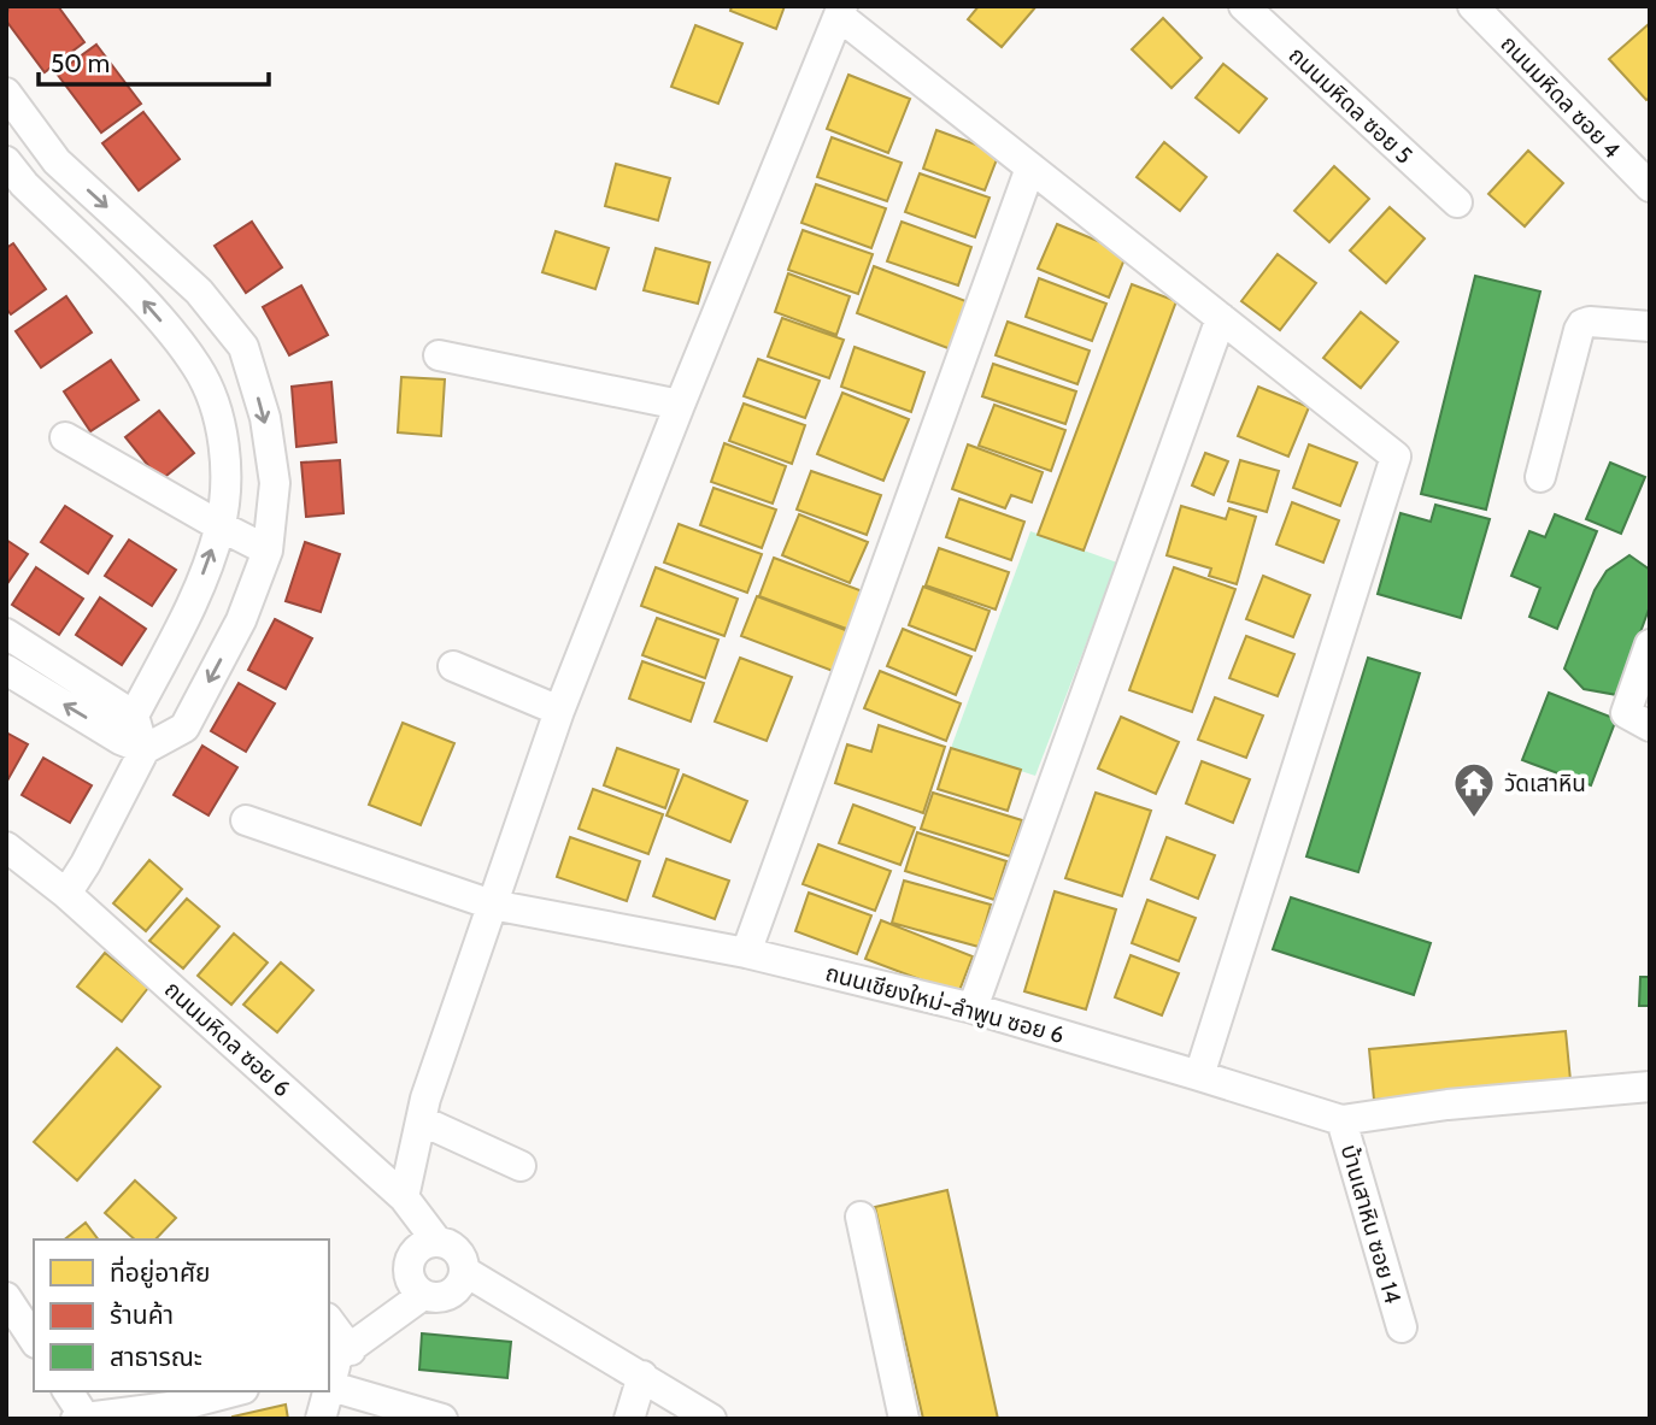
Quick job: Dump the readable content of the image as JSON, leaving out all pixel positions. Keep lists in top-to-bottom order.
{
  "streets": {
    "street": [
      "ถนนมหิดล ซอย 4",
      "ถนนมหิดล ซอย 5",
      "ถนนเชียงใหม่-ลำพูน ซอย 6",
      "ถนนมหิดล ซอย 6",
      "บ้านเสาหิน ซอย 14"
    ]
  },
  "crossings": [
    ["ถนนเชียงใหม่-ลำพูน ซอย 6", "บ้านเสาหิน ซอย 14"]
  ],
  "places": {
    "temple": ["วัดเสาหิน"]
  },
  "legend": ["ที่อยู่อาศัย", "ร้านค้า", "สาธารณะ"],
  "scale_bar": "50 m"
}
